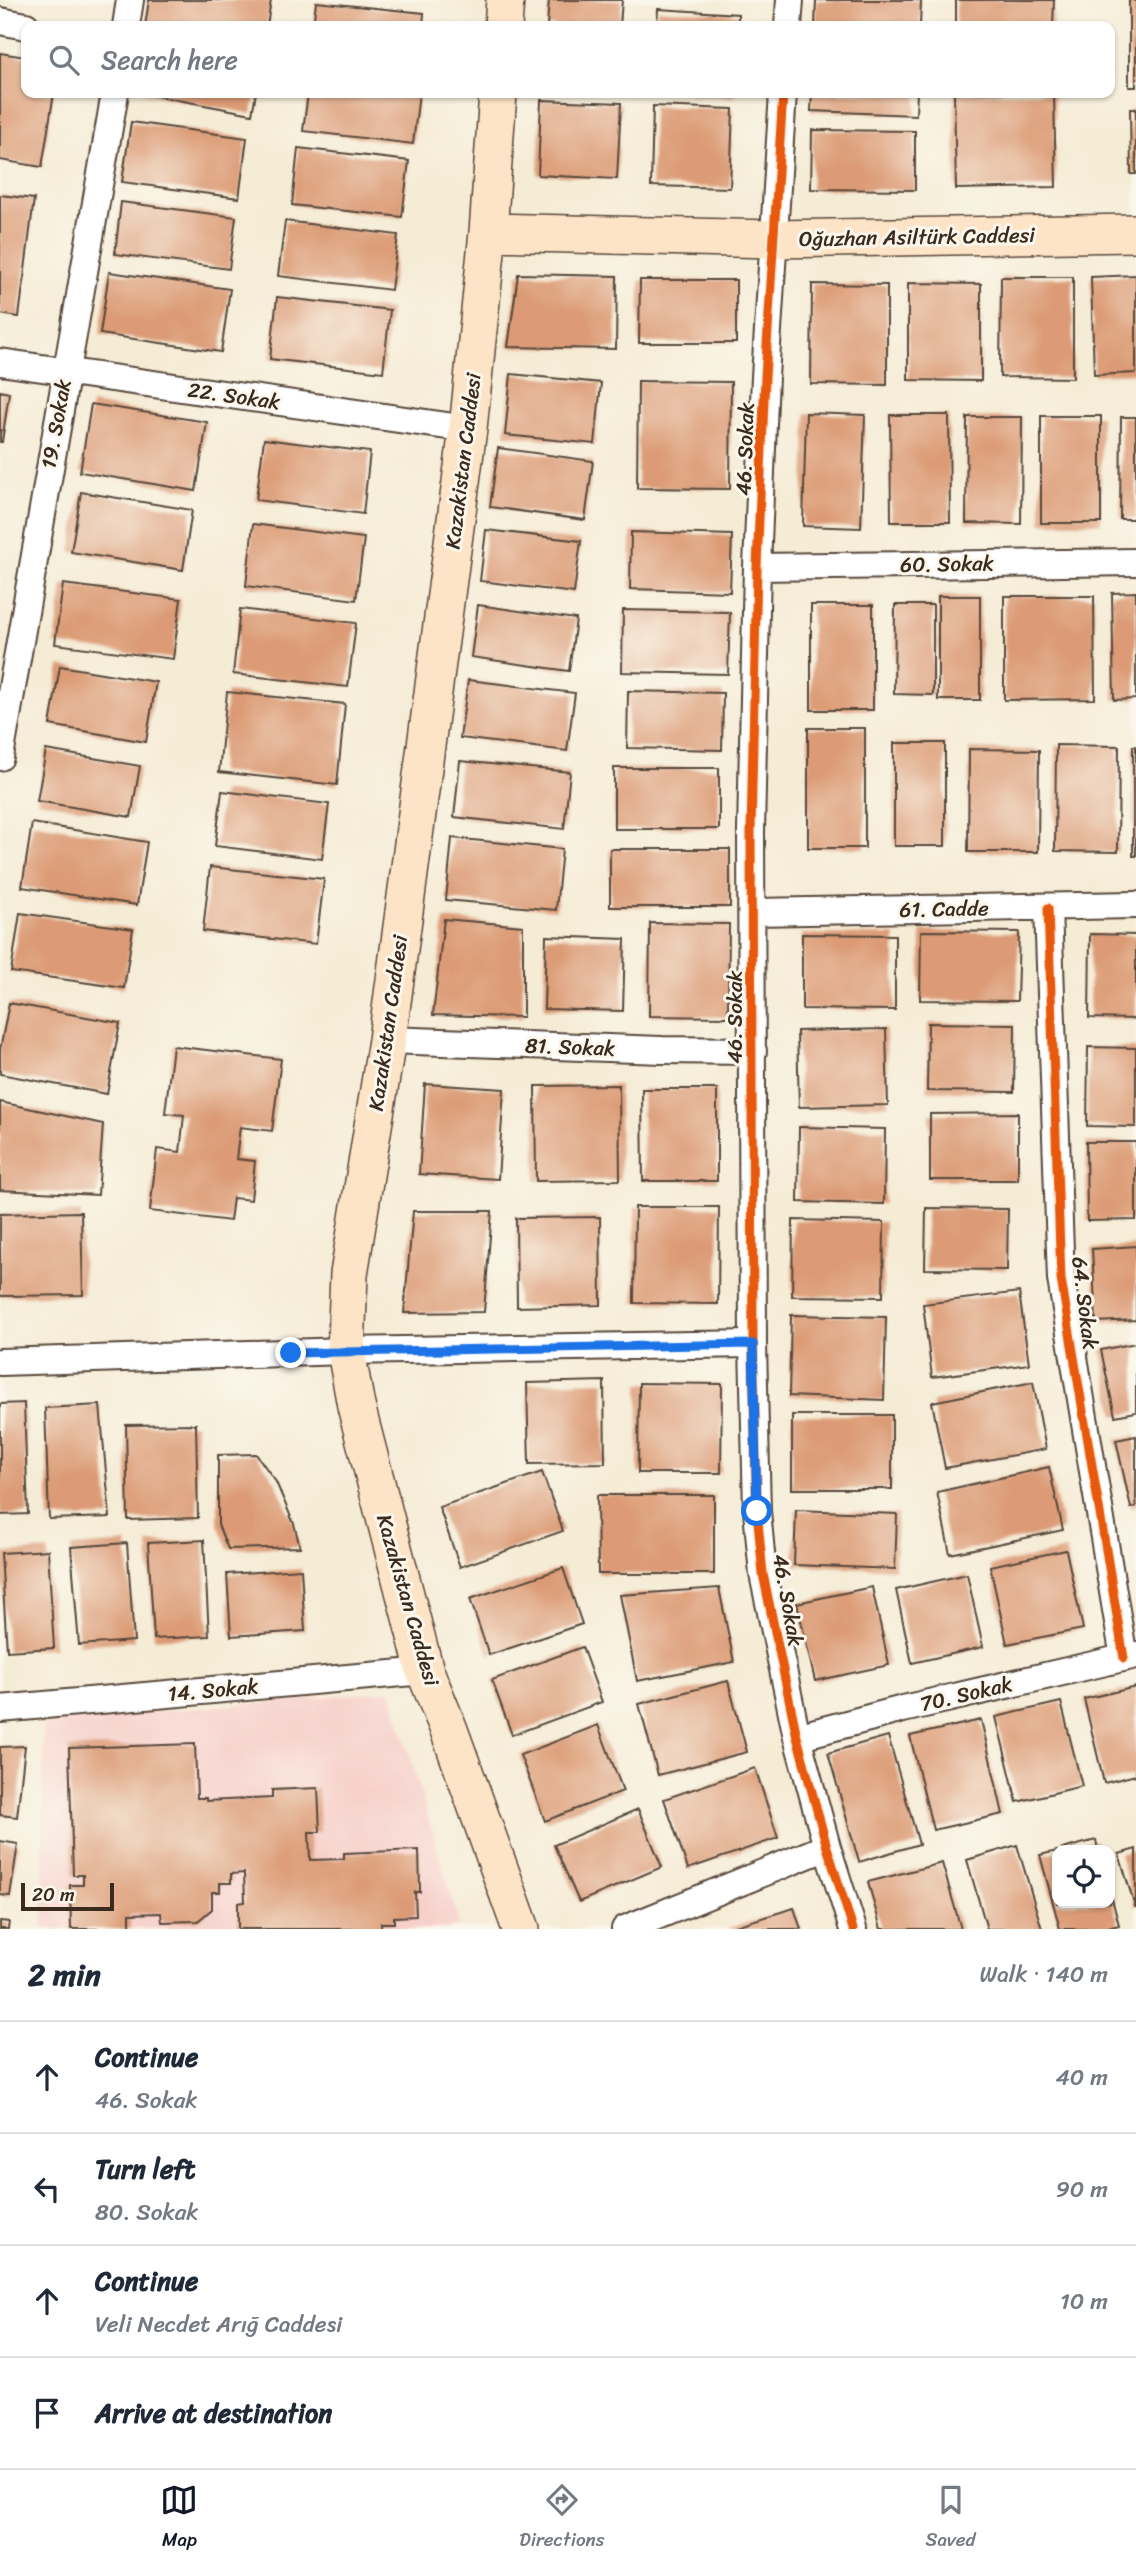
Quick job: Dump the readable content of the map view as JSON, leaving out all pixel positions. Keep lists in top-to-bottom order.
{
  "streets": {
    "main road": ["Oğuzhan Asiltürk Caddesi", "Kazakistan Caddesi"],
    "street": [
      "22. Sokak",
      "19. Sokak",
      "46. Sokak",
      "60. Sokak",
      "61. Cadde",
      "81. Sokak",
      "64. Sokak",
      "14. Sokak",
      "70. Sokak"
    ]
  },
  "crossings": [
    ["Oğuzhan Asiltürk Caddesi", "46. Sokak"],
    ["Oğuzhan Asiltürk Caddesi", "Kazakistan Caddesi"],
    ["22. Sokak", "19. Sokak"],
    ["22. Sokak", "Kazakistan Caddesi"],
    ["46. Sokak", "60. Sokak"],
    ["46. Sokak", "61. Cadde"],
    ["46. Sokak", "81. Sokak"],
    ["46. Sokak", "70. Sokak"],
    ["Kazakistan Caddesi", "81. Sokak"],
    ["Kazakistan Caddesi", "14. Sokak"],
    ["61. Cadde", "64. Sokak"],
    ["64. Sokak", "70. Sokak"]
  ],
  "scale_bar": "20 m",
  "page": {
    "search": "Search here",
    "scale": "20 m",
    "heading": ["2 min", "Walk · 140 m"],
    "list": [
      ["Continue", "46. Sokak", "40 m"],
      ["Turn left", "80. Sokak", "90 m"],
      ["Continue", "Veli Necdet Arığ Caddesi", "10 m"],
      "Arrive at destination"
    ],
    "nav": ["Map", "Directions", "Saved"]
  }
}
